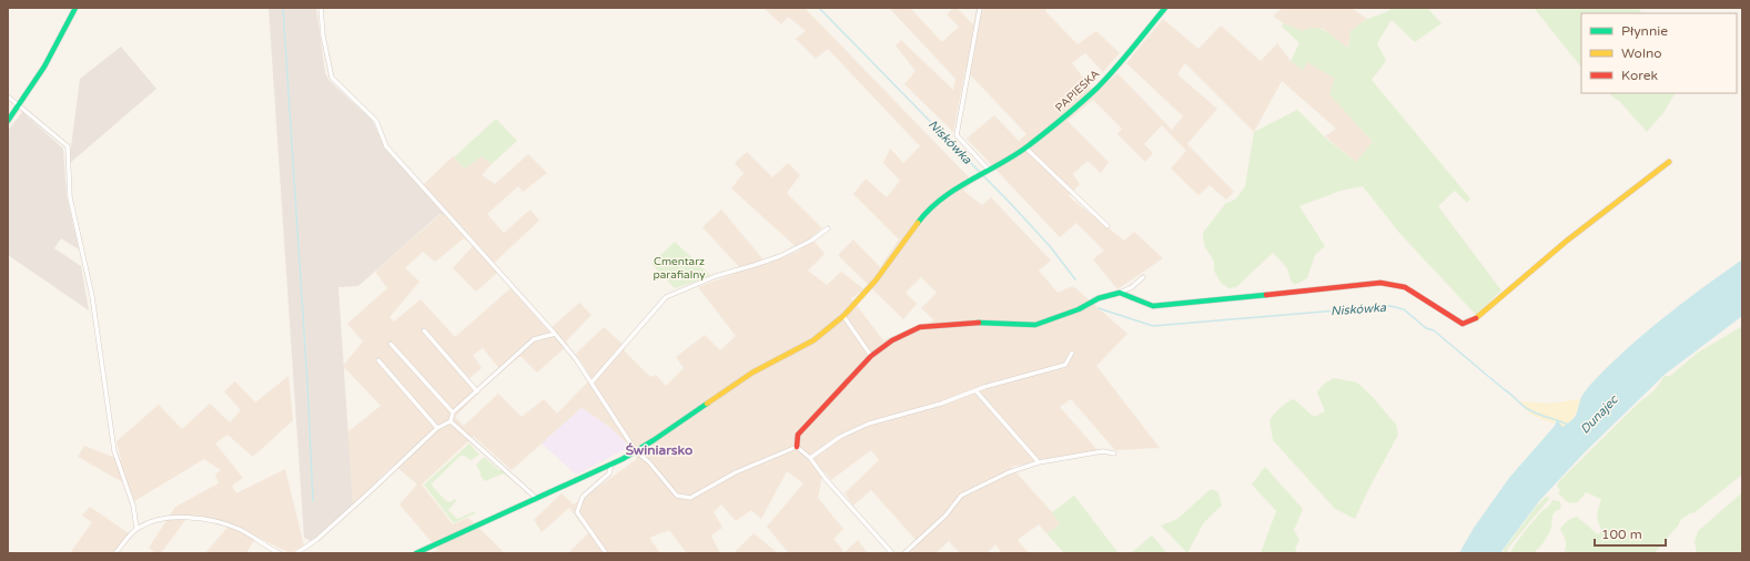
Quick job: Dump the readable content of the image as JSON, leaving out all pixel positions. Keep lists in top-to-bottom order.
{
  "streets": {
    "street": ["PAPIESKA"]
  },
  "districts": ["Świniarsko"],
  "water": ["Niskówka", "Dunajec"],
  "parks": ["Cmentarz parafialny"],
  "legend": ["Płynnie", "Wolno", "Korek"],
  "scale_bar": "100 m"
}
